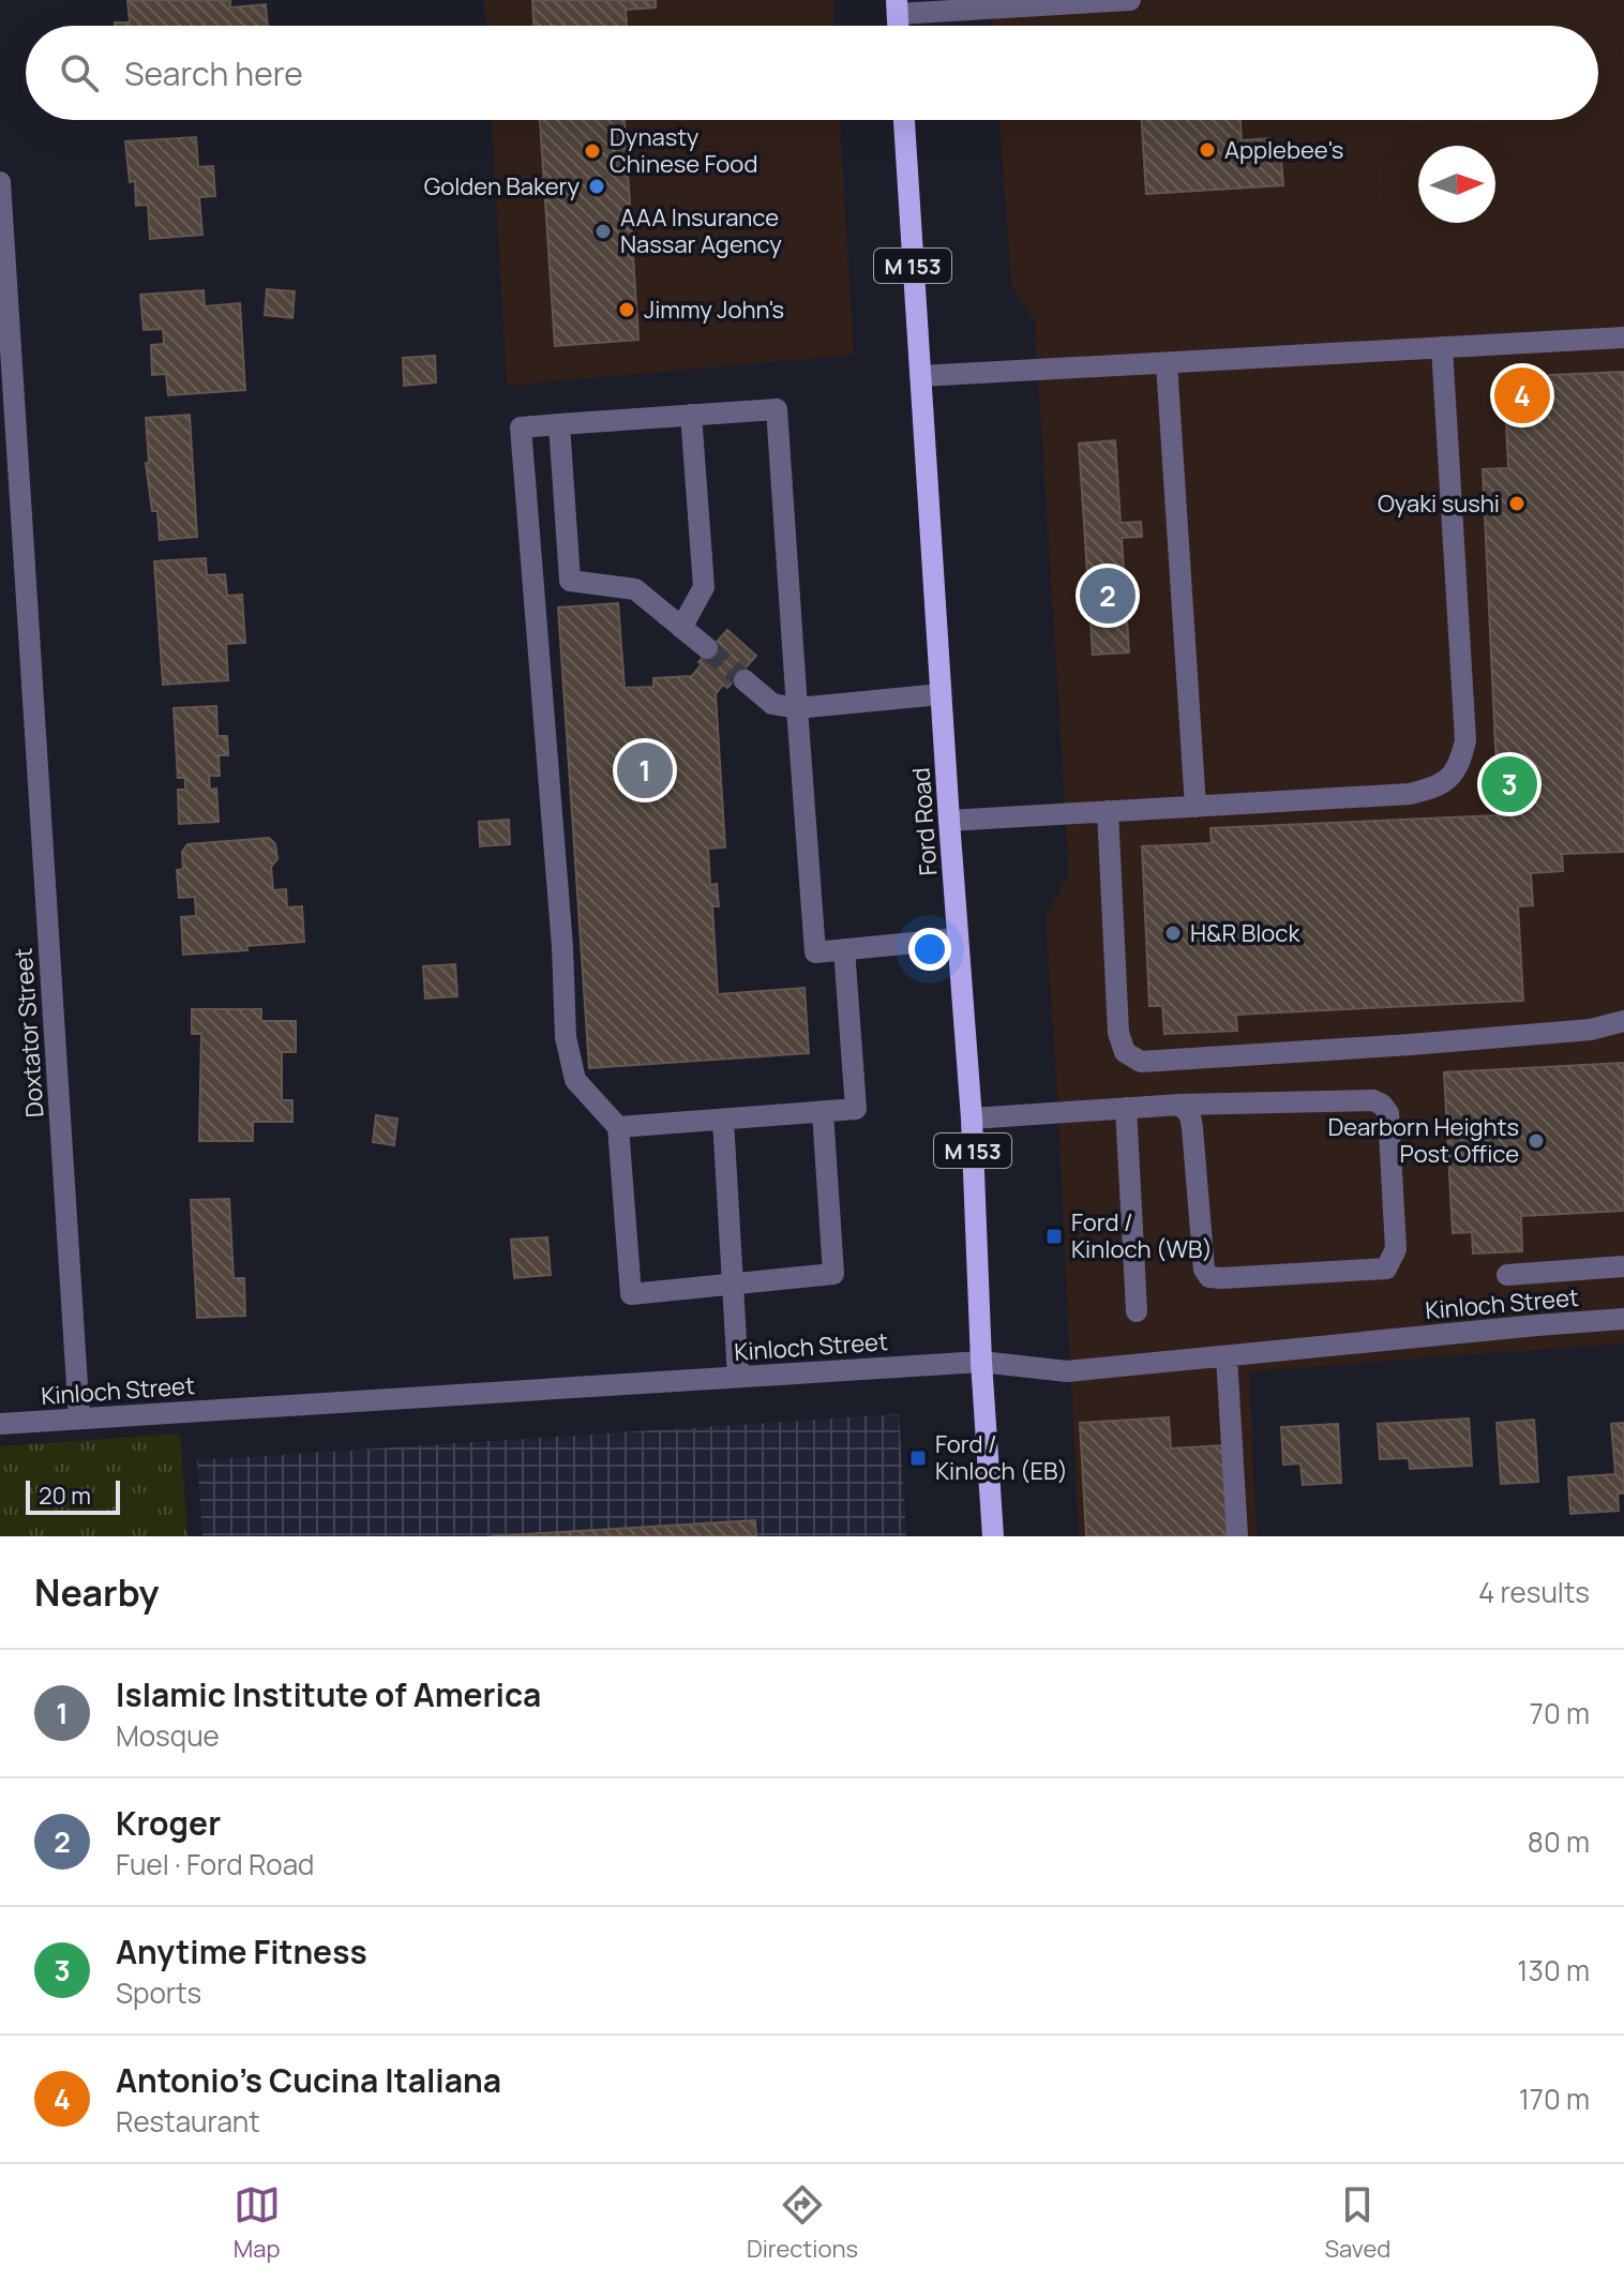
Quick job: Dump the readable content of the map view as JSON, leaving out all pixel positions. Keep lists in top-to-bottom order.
{
  "streets": {
    "main road": ["M 153", "Ford Road"],
    "street": ["Doxtator Street", "Kinloch Street"]
  },
  "crossings": [
    ["Ford Road", "Kinloch Street"],
    ["Doxtator Street", "Kinloch Street"]
  ],
  "places": {
    "other": [
      "Applebee's",
      "Dynasty Chinese Food",
      "Golden Bakery",
      "AAA Insurance Nassar Agency",
      "Jimmy John's",
      "Oyaki sushi",
      "H&R Block",
      "Dearborn Heights Post Office"
    ],
    "transit": ["Ford / Kinloch (WB)", "Ford / Kinloch (EB)"]
  },
  "scale_bar": "20 m",
  "north": "right",
  "page": {
    "search": "Search here",
    "pins": [
      "4",
      "2",
      "1",
      "3"
    ],
    "scale": "20 m",
    "heading": ["Nearby", "4 results"],
    "list": [
      {
        "mark": "1",
        "name": "Islamic Institute of America",
        "note": "Mosque",
        "value": "70 m"
      },
      {
        "mark": "2",
        "name": "Kroger",
        "note": "Fuel · Ford Road",
        "value": "80 m"
      },
      {
        "mark": "3",
        "name": "Anytime Fitness",
        "note": "Sports",
        "value": "130 m"
      },
      {
        "mark": "4",
        "name": "Antonio's Cucina Italiana",
        "note": "Restaurant",
        "value": "170 m"
      }
    ],
    "nav": ["Map", "Directions", "Saved"]
  }
}
